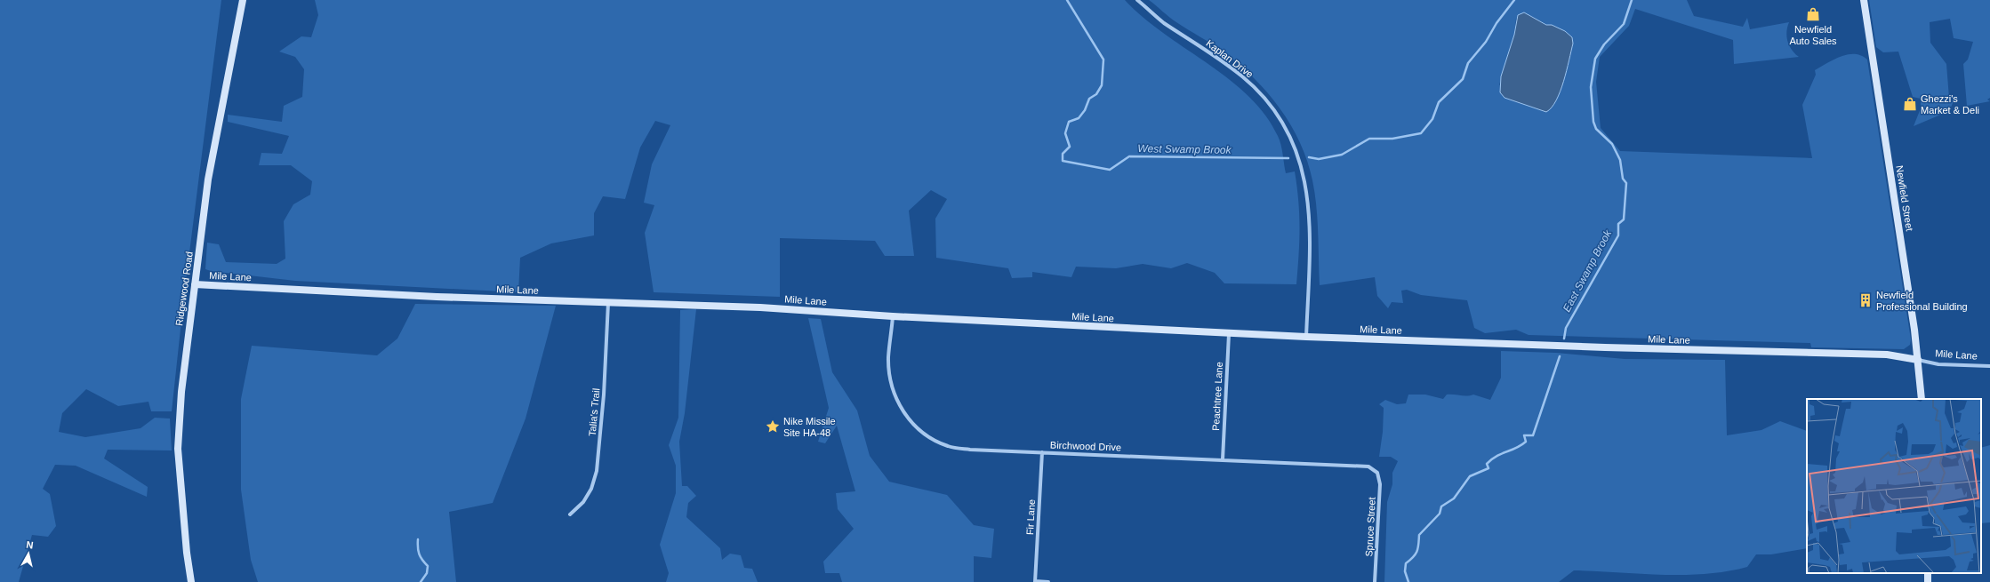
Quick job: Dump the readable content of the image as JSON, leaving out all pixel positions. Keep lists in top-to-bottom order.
{
  "streets": {
    "street": [
      "Kaplan Drive",
      "Newfield Street",
      "Mile Lane",
      "Ridgewood Road",
      "Peachtree Lane",
      "Talia's Trail",
      "Birchwood Drive",
      "Fir Lane",
      "Spruce Street"
    ]
  },
  "crossings": [
    ["Kaplan Drive", "Mile Lane"],
    ["Newfield Street", "Mile Lane"],
    ["Mile Lane", "Ridgewood Road"],
    ["Mile Lane", "Peachtree Lane"],
    ["Mile Lane", "Talia's Trail"],
    ["Mile Lane", "Birchwood Drive"],
    ["Peachtree Lane", "Birchwood Drive"],
    ["Birchwood Drive", "Fir Lane"],
    ["Birchwood Drive", "Spruce Street"]
  ],
  "water": ["West Swamp Brook", "East Swamp Brook"],
  "places": {
    "shop": ["Newfield Auto Sales", "Ghezzi's Market & Deli"],
    "building": ["Newfield Professional Building"],
    "place": ["Nike Missile Site HA-48"]
  },
  "north": "top"
}
